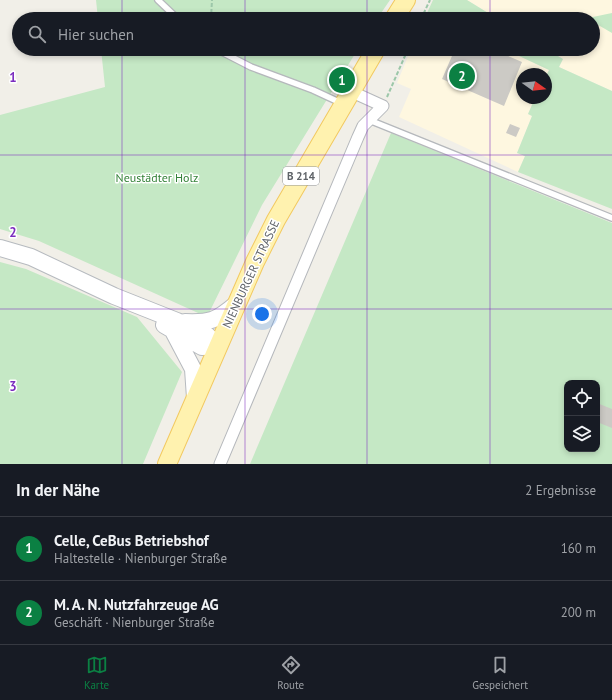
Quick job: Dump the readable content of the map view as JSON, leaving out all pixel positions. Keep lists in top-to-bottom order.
{
  "streets": {
    "main road": ["B 214", "NIENBURGER STRASSE"]
  },
  "parks": ["Neustädter Holz"],
  "north": "right",
  "page": {
    "search": "Hier suchen",
    "pins": ["2", "1"],
    "heading": ["In der Nähe", "2 Ergebnisse"],
    "list": [
      {
        "mark": "1",
        "name": "Celle, CeBus Betriebshof",
        "note": "Haltestelle · Nienburger Straße",
        "value": "160 m"
      },
      {
        "mark": "2",
        "name": "M. A. N. Nutzfahrzeuge AG",
        "note": "Geschäft · Nienburger Straße",
        "value": "200 m"
      }
    ],
    "nav": ["Karte", "Route", "Gespeichert"]
  },
  "grid": {
    "rows": ["1", "2", "3"]
  }
}
